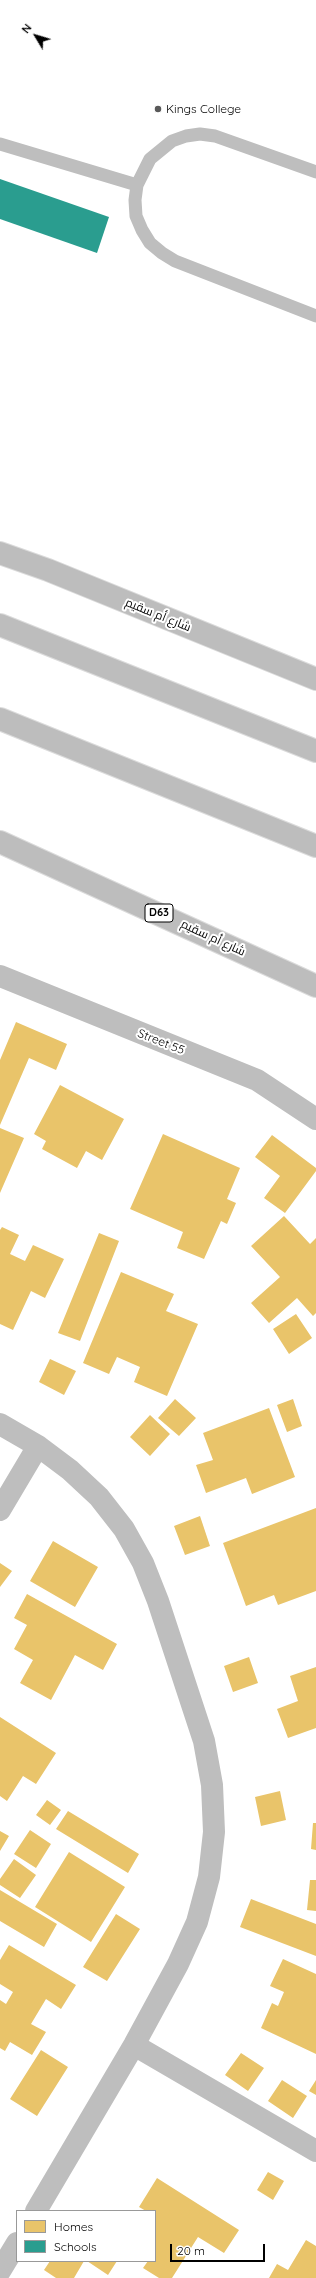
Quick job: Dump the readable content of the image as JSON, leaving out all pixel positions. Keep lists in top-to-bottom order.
{
  "streets": {
    "main road": ["شارع أم سقيم", "D63"],
    "street": ["Street 55"]
  },
  "places": ["Kings College"],
  "legend": ["Homes", "Schools"],
  "scale_bar": "20 m",
  "north": "top left"
}
